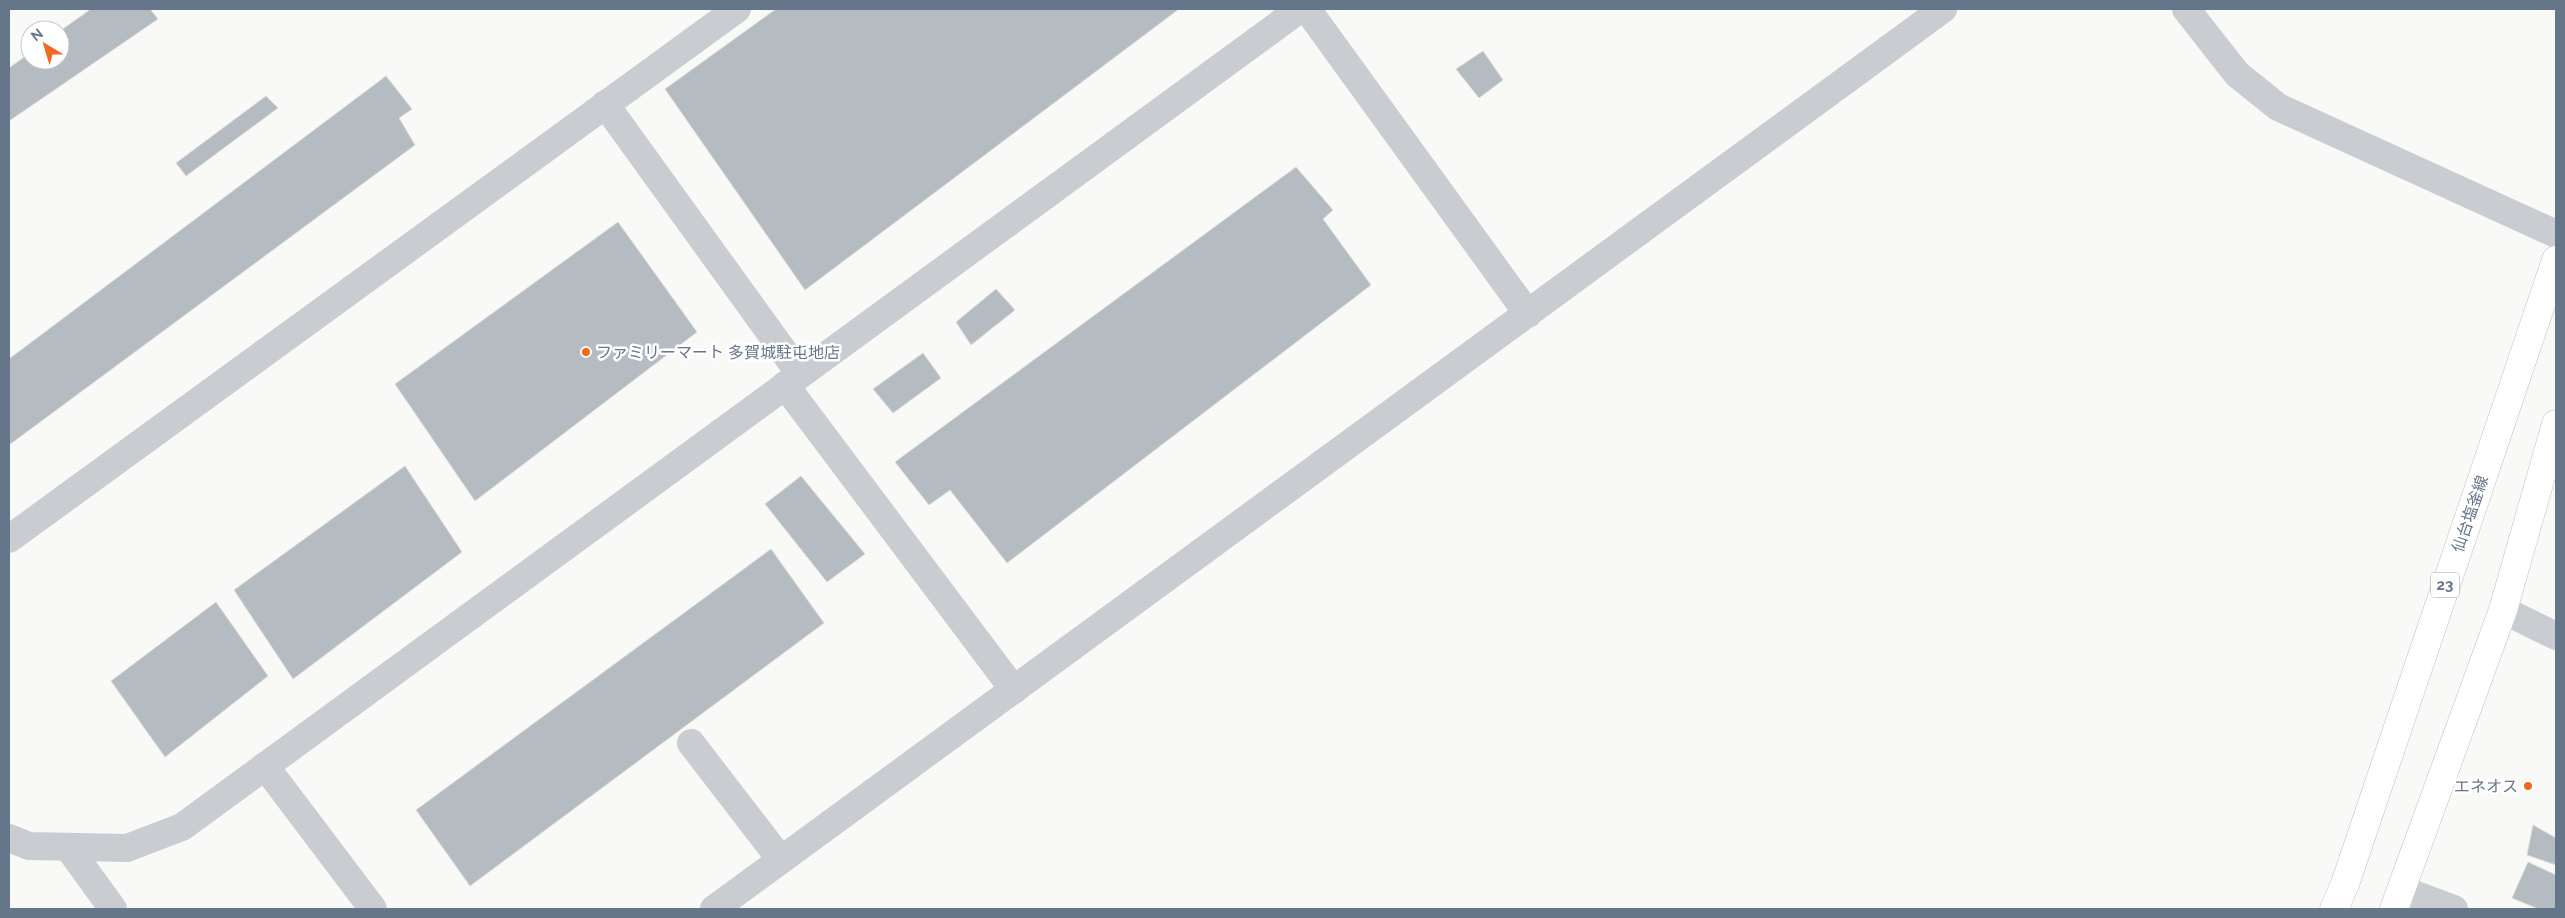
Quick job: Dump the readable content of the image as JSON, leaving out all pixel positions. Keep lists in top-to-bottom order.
{
  "streets": {
    "main road": ["仙台塩釜線", "23"]
  },
  "places": ["ファミリーマート 多賀城駐屯地店", "エネオス"],
  "north": "top left"
}
